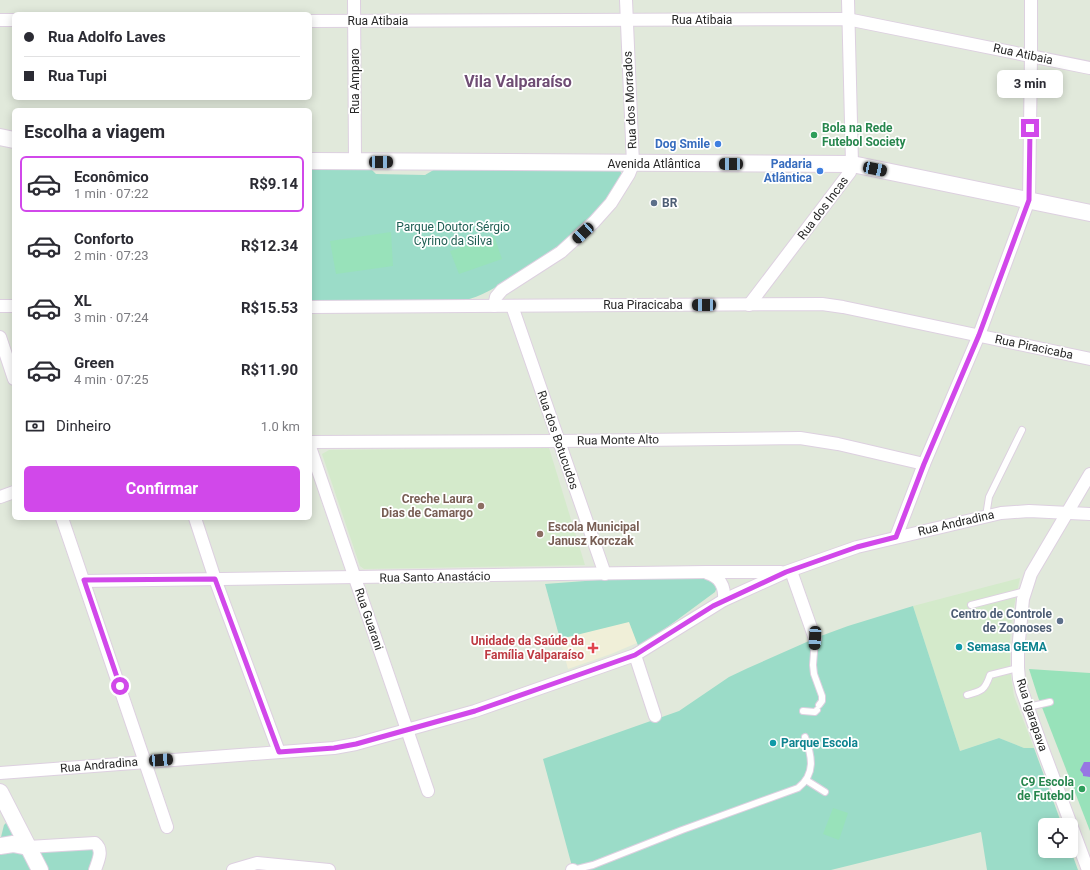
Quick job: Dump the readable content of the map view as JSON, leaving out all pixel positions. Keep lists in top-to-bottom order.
{
  "streets": {
    "main road": ["Avenida Atlântica"],
    "street": [
      "Rua Atibaia",
      "Rua Amparo",
      "Rua dos Morrados",
      "Rua dos Incas",
      "Rua Piracicaba",
      "Rua dos Botucudos",
      "Rua Monte Alto",
      "Rua Andradina",
      "Rua Santo Anastácio",
      "Rua Guarani",
      "Rua Igarapava"
    ]
  },
  "crossings": [
    ["Rua Atibaia", "Rua Amparo"],
    ["Rua Atibaia", "Rua dos Morrados"],
    ["Rua Atibaia", "Rua dos Incas"],
    ["Rua Amparo", "Avenida Atlântica"],
    ["Rua dos Morrados", "Avenida Atlântica"],
    ["Rua dos Morrados", "Rua Piracicaba"],
    ["Avenida Atlântica", "Rua dos Incas"],
    ["Rua dos Incas", "Rua Piracicaba"],
    ["Rua Piracicaba", "Rua dos Botucudos"],
    ["Rua dos Botucudos", "Rua Monte Alto"],
    ["Rua dos Botucudos", "Rua Santo Anastácio"],
    ["Rua Andradina", "Rua Santo Anastácio"],
    ["Rua Andradina", "Rua Guarani"],
    ["Rua Andradina", "Rua Igarapava"],
    ["Rua Santo Anastácio", "Rua Guarani"]
  ],
  "districts": ["Vila Valparaíso"],
  "parks": ["Parque Doutor Sérgio Cyrino da Silva"],
  "places": {
    "other": [
      "Bola na Rede Futebol Society",
      "Dog Smile",
      "Padaria Atlântica",
      "BR",
      "Creche Laura Dias de Camargo",
      "Escola Municipal Janusz Korczak",
      "Centro de Controle de Zoonoses",
      "Semasa GEMA",
      "Parque Escola",
      "C9 Escola de Futebol"
    ],
    "health": ["Unidade da Saúde da Família Valparaíso"]
  },
  "page": {
    "banner": ["Rua Adolfo Laves", "Rua Tupi"],
    "bubble": "3 min",
    "heading": "Escolha a viagem",
    "list": [
      {
        "name": "Econômico",
        "note": "1 min · 07:22",
        "value": "R$9.14"
      },
      {
        "name": "Conforto",
        "note": "2 min · 07:23",
        "value": "R$12.34"
      },
      {
        "name": "XL",
        "note": "3 min · 07:24",
        "value": "R$15.53"
      },
      {
        "name": "Green",
        "note": "4 min · 07:25",
        "value": "R$11.90"
      }
    ],
    "pay": ["Dinheiro", "1.0 km"],
    "buttons": "Confirmar"
  }
}
